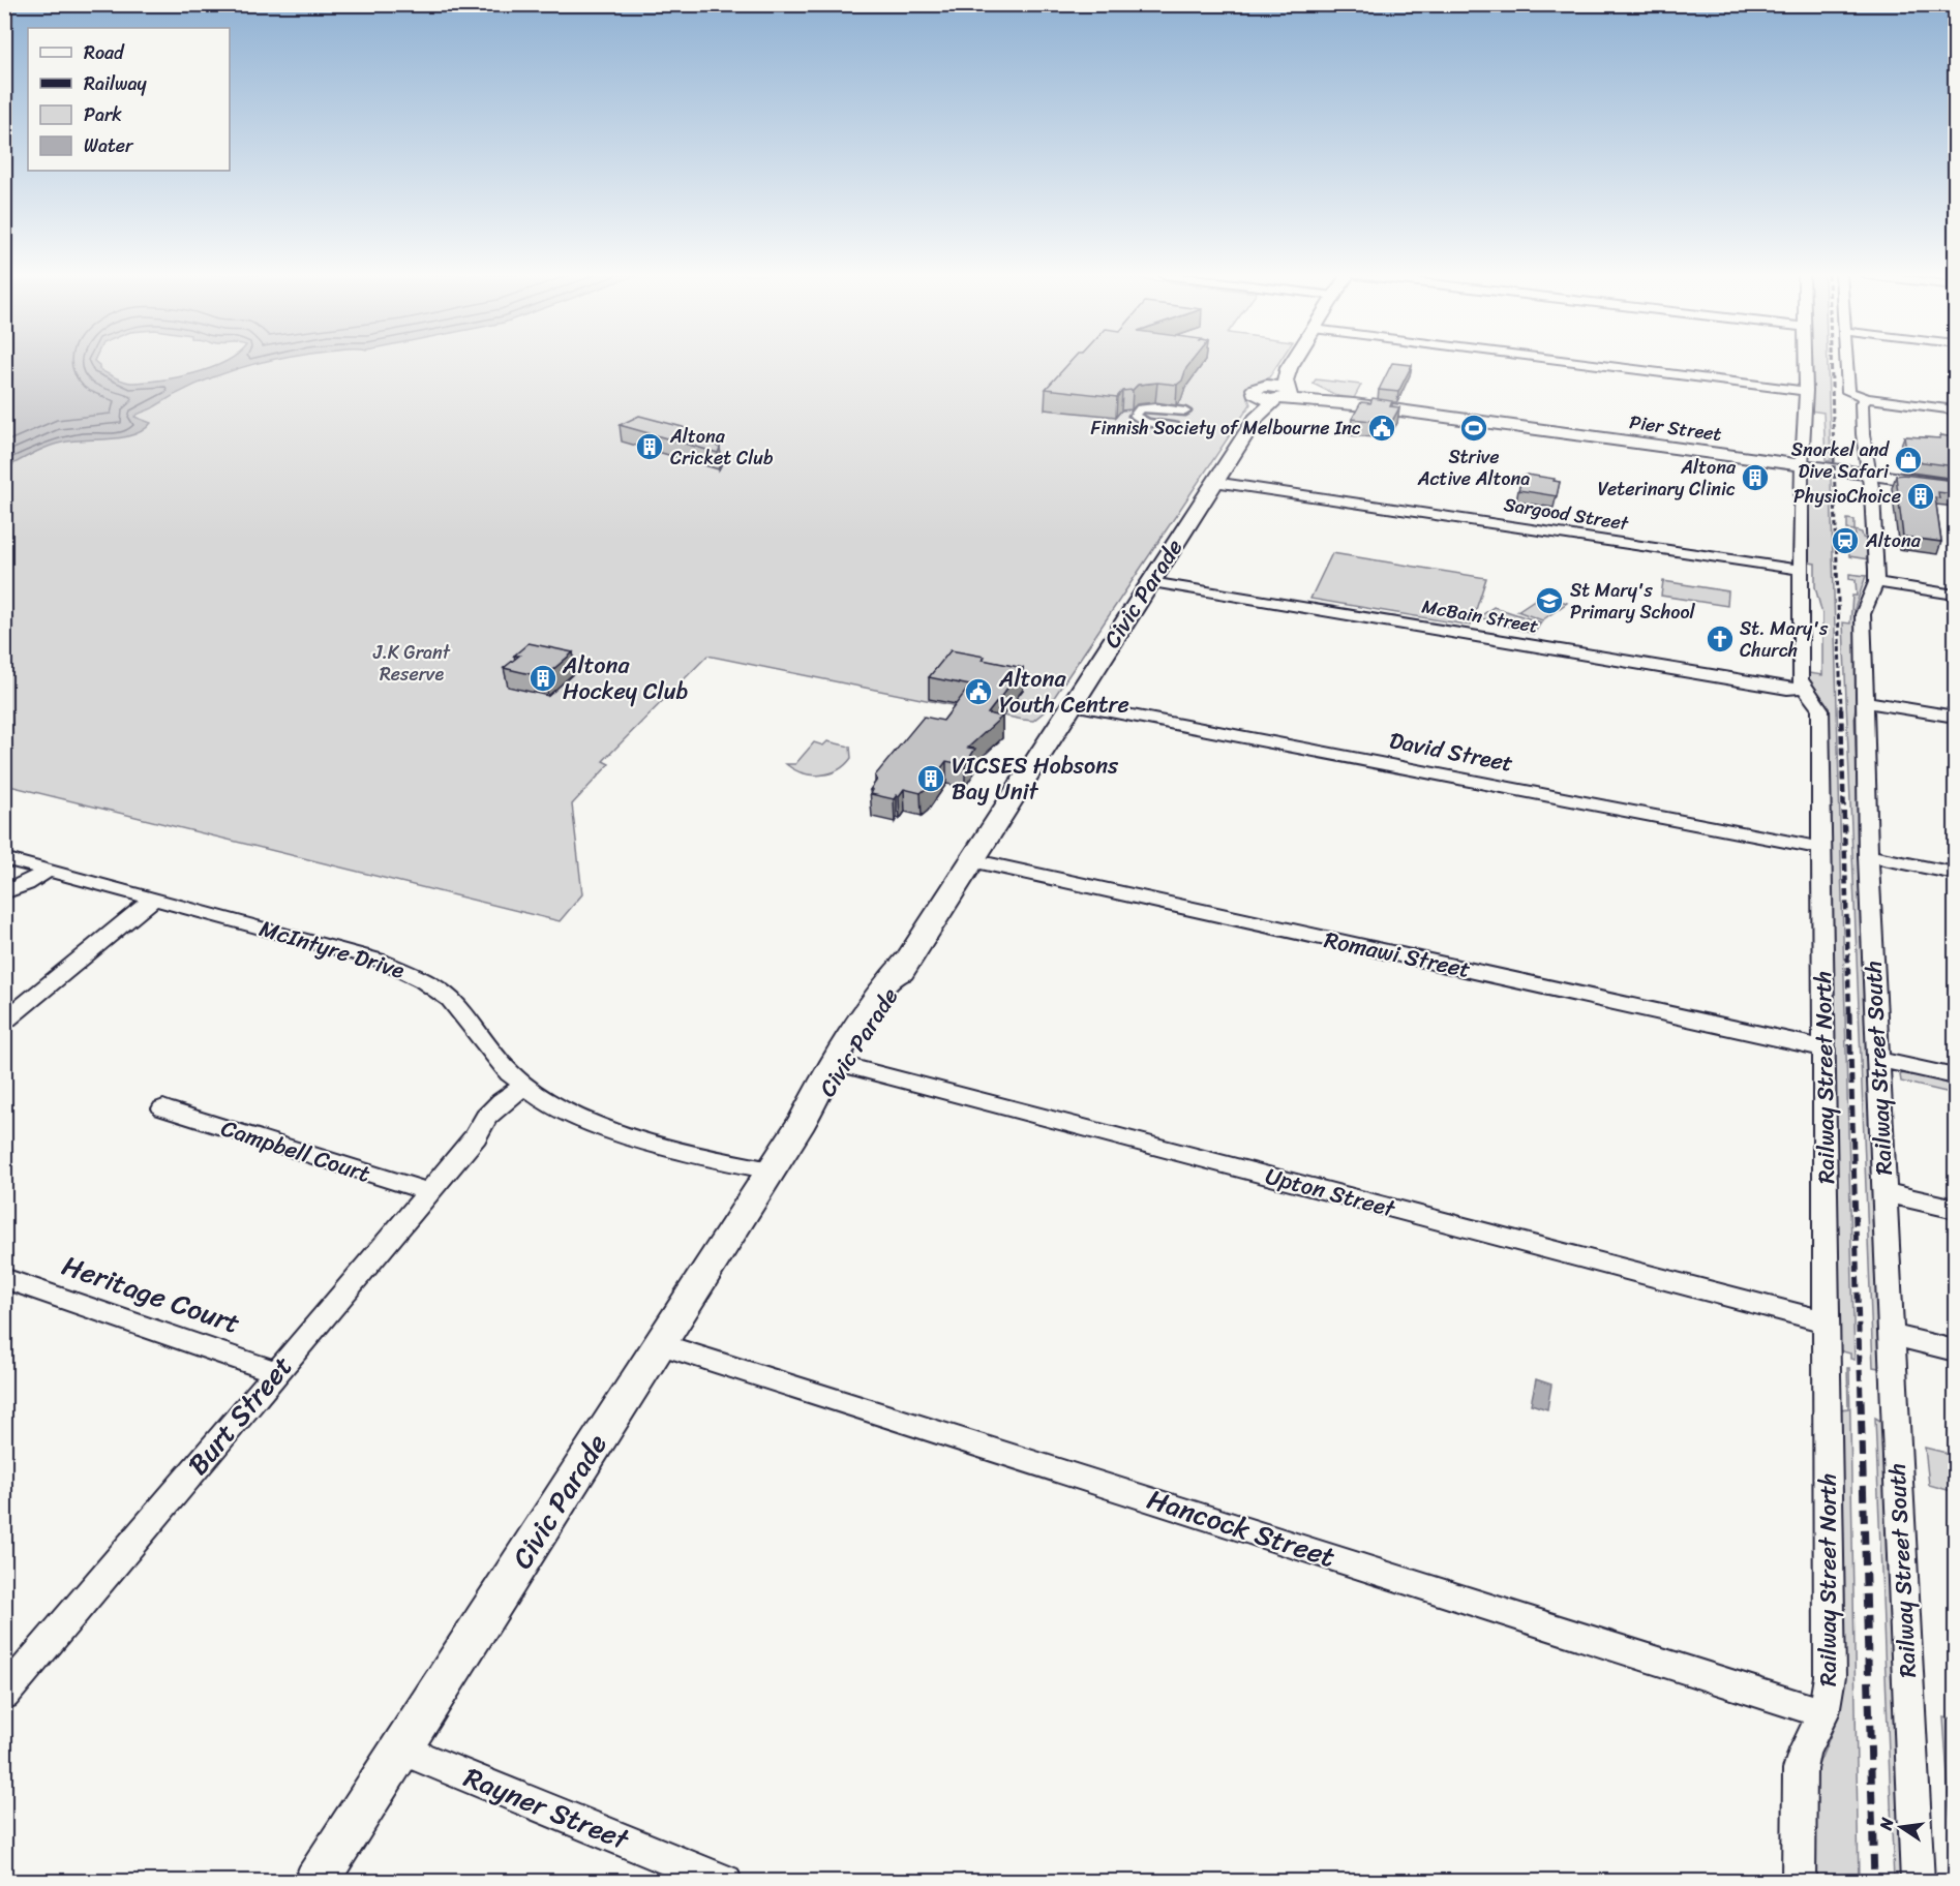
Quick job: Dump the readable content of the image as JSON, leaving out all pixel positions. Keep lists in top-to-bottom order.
{
  "streets": {
    "street": [
      "Pier Street",
      "Sargood Street",
      "Civic Parade",
      "McBain Street",
      "David Street",
      "McIntyre Drive",
      "Romawi Street",
      "Railway Street South",
      "Railway Street North",
      "Campbell Court",
      "Upton Street",
      "Heritage Court",
      "Burt Street",
      "Hancock Street",
      "Rayner Street"
    ]
  },
  "crossings": [
    ["Pier Street", "Civic Parade"],
    ["Pier Street", "Railway Street South"],
    ["Pier Street", "Railway Street North"],
    ["Sargood Street", "Civic Parade"],
    ["Sargood Street", "Railway Street North"],
    ["Civic Parade", "McBain Street"],
    ["Civic Parade", "David Street"],
    ["Civic Parade", "McIntyre Drive"],
    ["Civic Parade", "Romawi Street"],
    ["Civic Parade", "Upton Street"],
    ["Civic Parade", "Hancock Street"],
    ["Civic Parade", "Rayner Street"],
    ["McBain Street", "Railway Street North"],
    ["David Street", "Railway Street North"],
    ["McIntyre Drive", "Burt Street"],
    ["Romawi Street", "Railway Street North"],
    ["Railway Street North", "Upton Street"],
    ["Railway Street North", "Hancock Street"],
    ["Campbell Court", "Burt Street"],
    ["Heritage Court", "Burt Street"]
  ],
  "parks": ["J.K Grant Reserve"],
  "places": {
    "public building": ["Finnish Society of Melbourne Inc", "Altona Youth Centre"],
    "sports": ["Strive Active Altona"],
    "building": [
      "Altona Cricket Club",
      "Altona Veterinary Clinic",
      "PhysioChoice",
      "Altona Hockey Club",
      "VICSES Hobsons Bay Unit"
    ],
    "shop": ["Snorkel and Dive Safari"],
    "station": ["Altona"],
    "school or university": ["St Mary's Primary School"],
    "church": ["St. Mary's Church"]
  },
  "legend": [
    "Road",
    "Railway",
    "Park",
    "Water"
  ],
  "north": "left"
}
